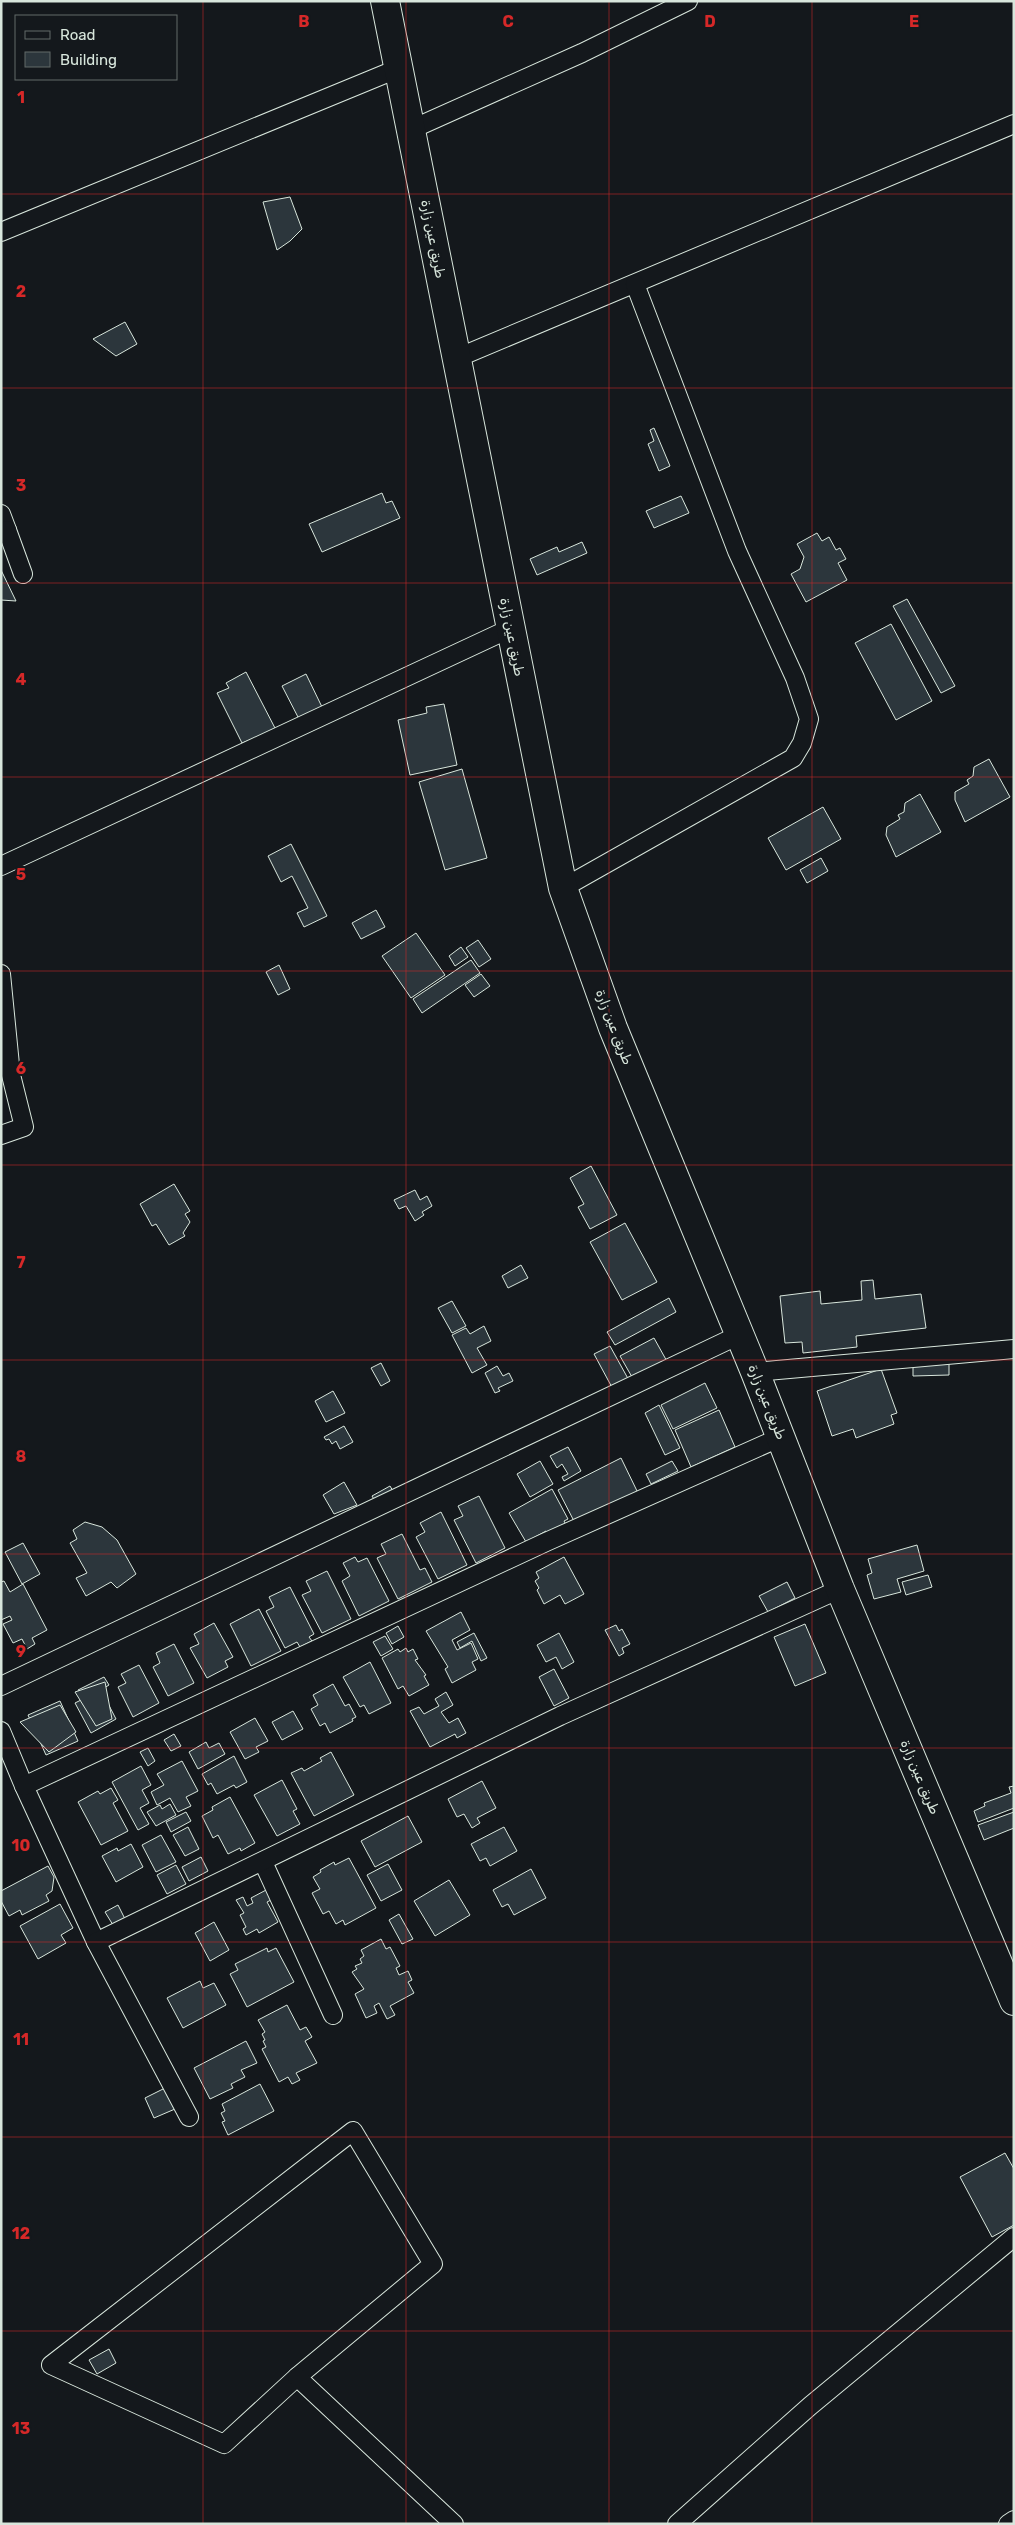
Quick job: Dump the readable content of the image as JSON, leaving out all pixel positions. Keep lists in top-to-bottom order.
{
  "streets": {
    "main road": ["طريق عين زارة"]
  },
  "legend": ["Road", "Building"],
  "grid": {
    "columns": [
      "B",
      "C",
      "D",
      "E"
    ],
    "rows": [
      "1",
      "2",
      "3",
      "4",
      "5",
      "6",
      "7",
      "8",
      "9",
      "10",
      "11",
      "12",
      "13"
    ]
  }
}
